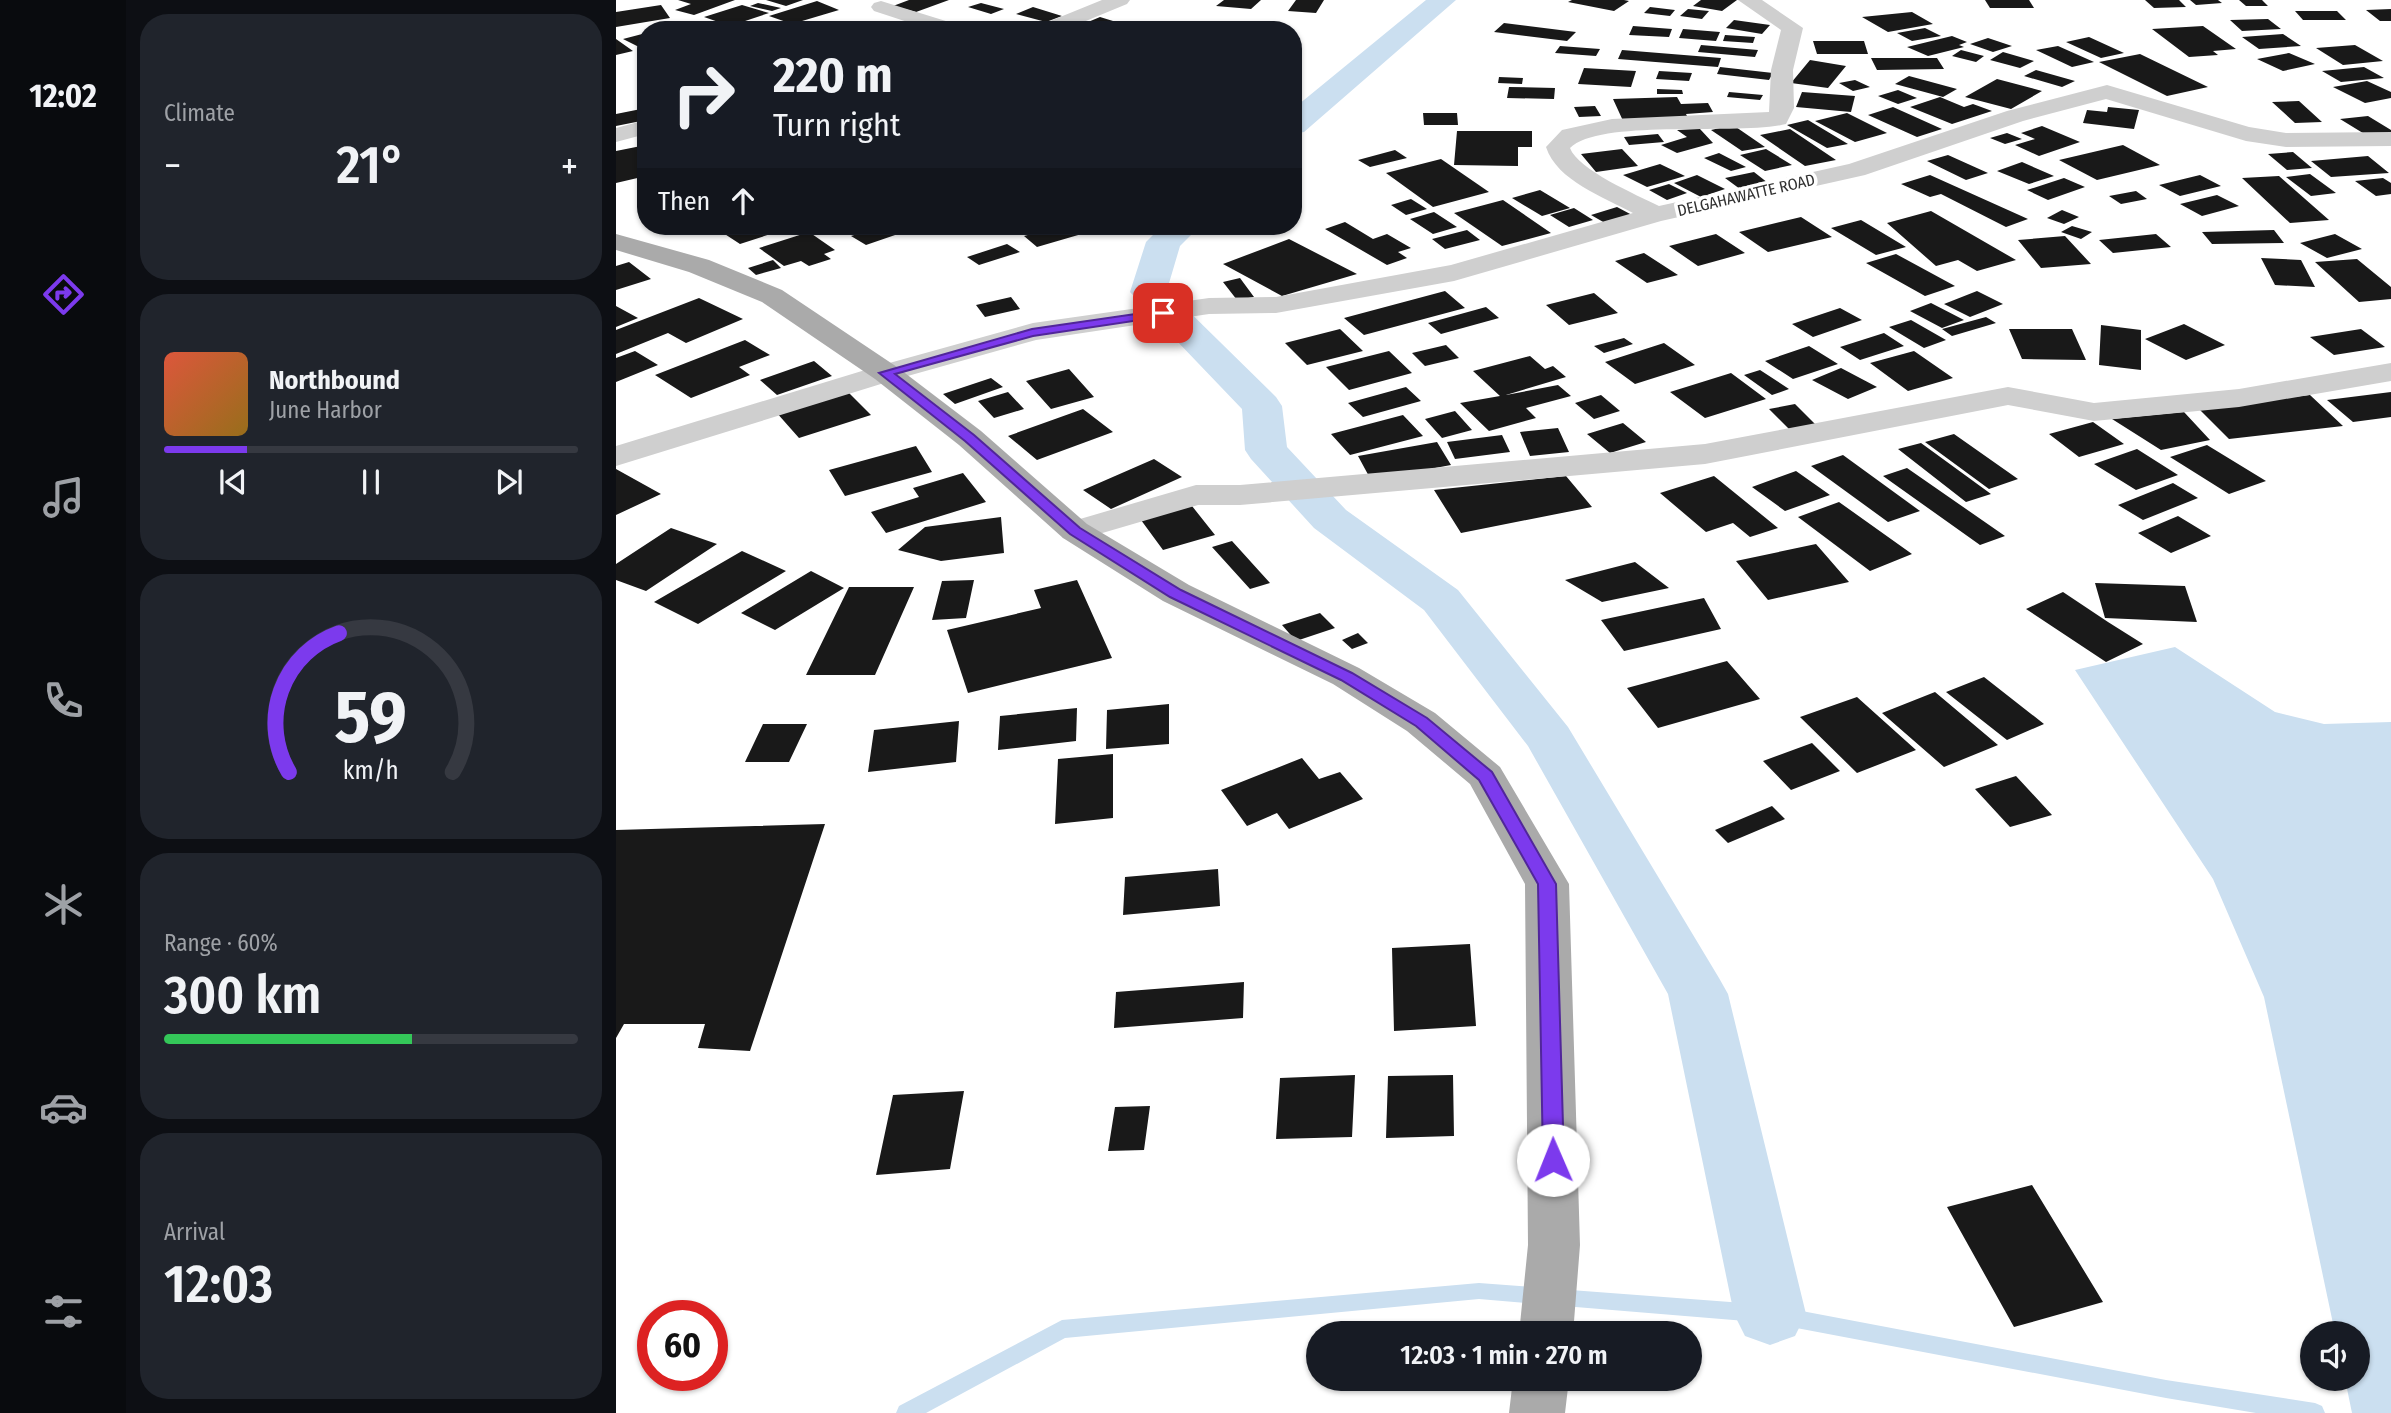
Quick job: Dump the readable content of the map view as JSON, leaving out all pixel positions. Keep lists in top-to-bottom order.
{
  "streets": {
    "street": ["DELGAHAWATTE ROAD"]
  },
  "page": {
    "tabs": "12:02",
    "tile": [
      "Climate",
      ["Range · 60%", "300 km"],
      ["Arrival", "12:03"]
    ],
    "turn": ["220 m", "Turn right"],
    "heat": ["−", "21°", "+"],
    "then": "Then",
    "song": ["Northbound", "June Harbor"],
    "limit": "60",
    "trip": "12:03 · 1 min · 270 m",
    "gauge": ["59", "km/h"]
  }
}
